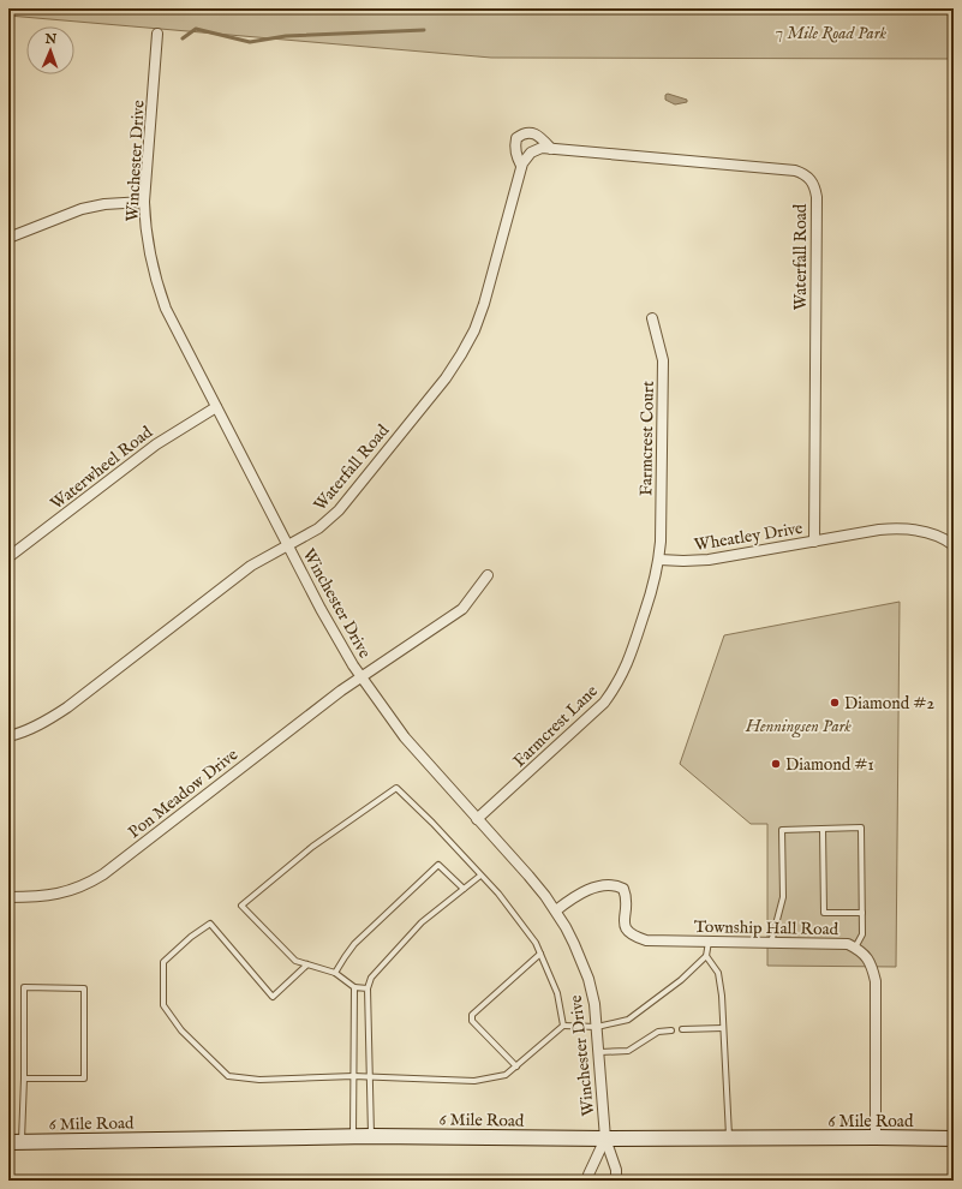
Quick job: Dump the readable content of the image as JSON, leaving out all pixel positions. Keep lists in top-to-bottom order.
{
  "streets": {
    "street": [
      "Winchester Drive",
      "Waterfall Road",
      "Farmcrest Court",
      "Waterwheel Road",
      "Wheatley Drive",
      "Farmcrest Lane",
      "Pon Meadow Drive",
      "Township Hall Road",
      "6 Mile Road"
    ]
  },
  "crossings": [
    ["Winchester Drive", "Waterfall Road"],
    ["Winchester Drive", "Waterwheel Road"],
    ["Winchester Drive", "Farmcrest Lane"],
    ["Winchester Drive", "Pon Meadow Drive"],
    ["Winchester Drive", "Township Hall Road"],
    ["Winchester Drive", "6 Mile Road"],
    ["Waterfall Road", "Wheatley Drive"],
    ["Farmcrest Court", "Wheatley Drive"],
    ["Farmcrest Court", "Farmcrest Lane"],
    ["Wheatley Drive", "Farmcrest Lane"],
    ["Township Hall Road", "6 Mile Road"]
  ],
  "parks": ["7 Mile Road Park", "Henningsen Park"],
  "places": ["Diamond #2", "Diamond #1"],
  "north": "top"
}
